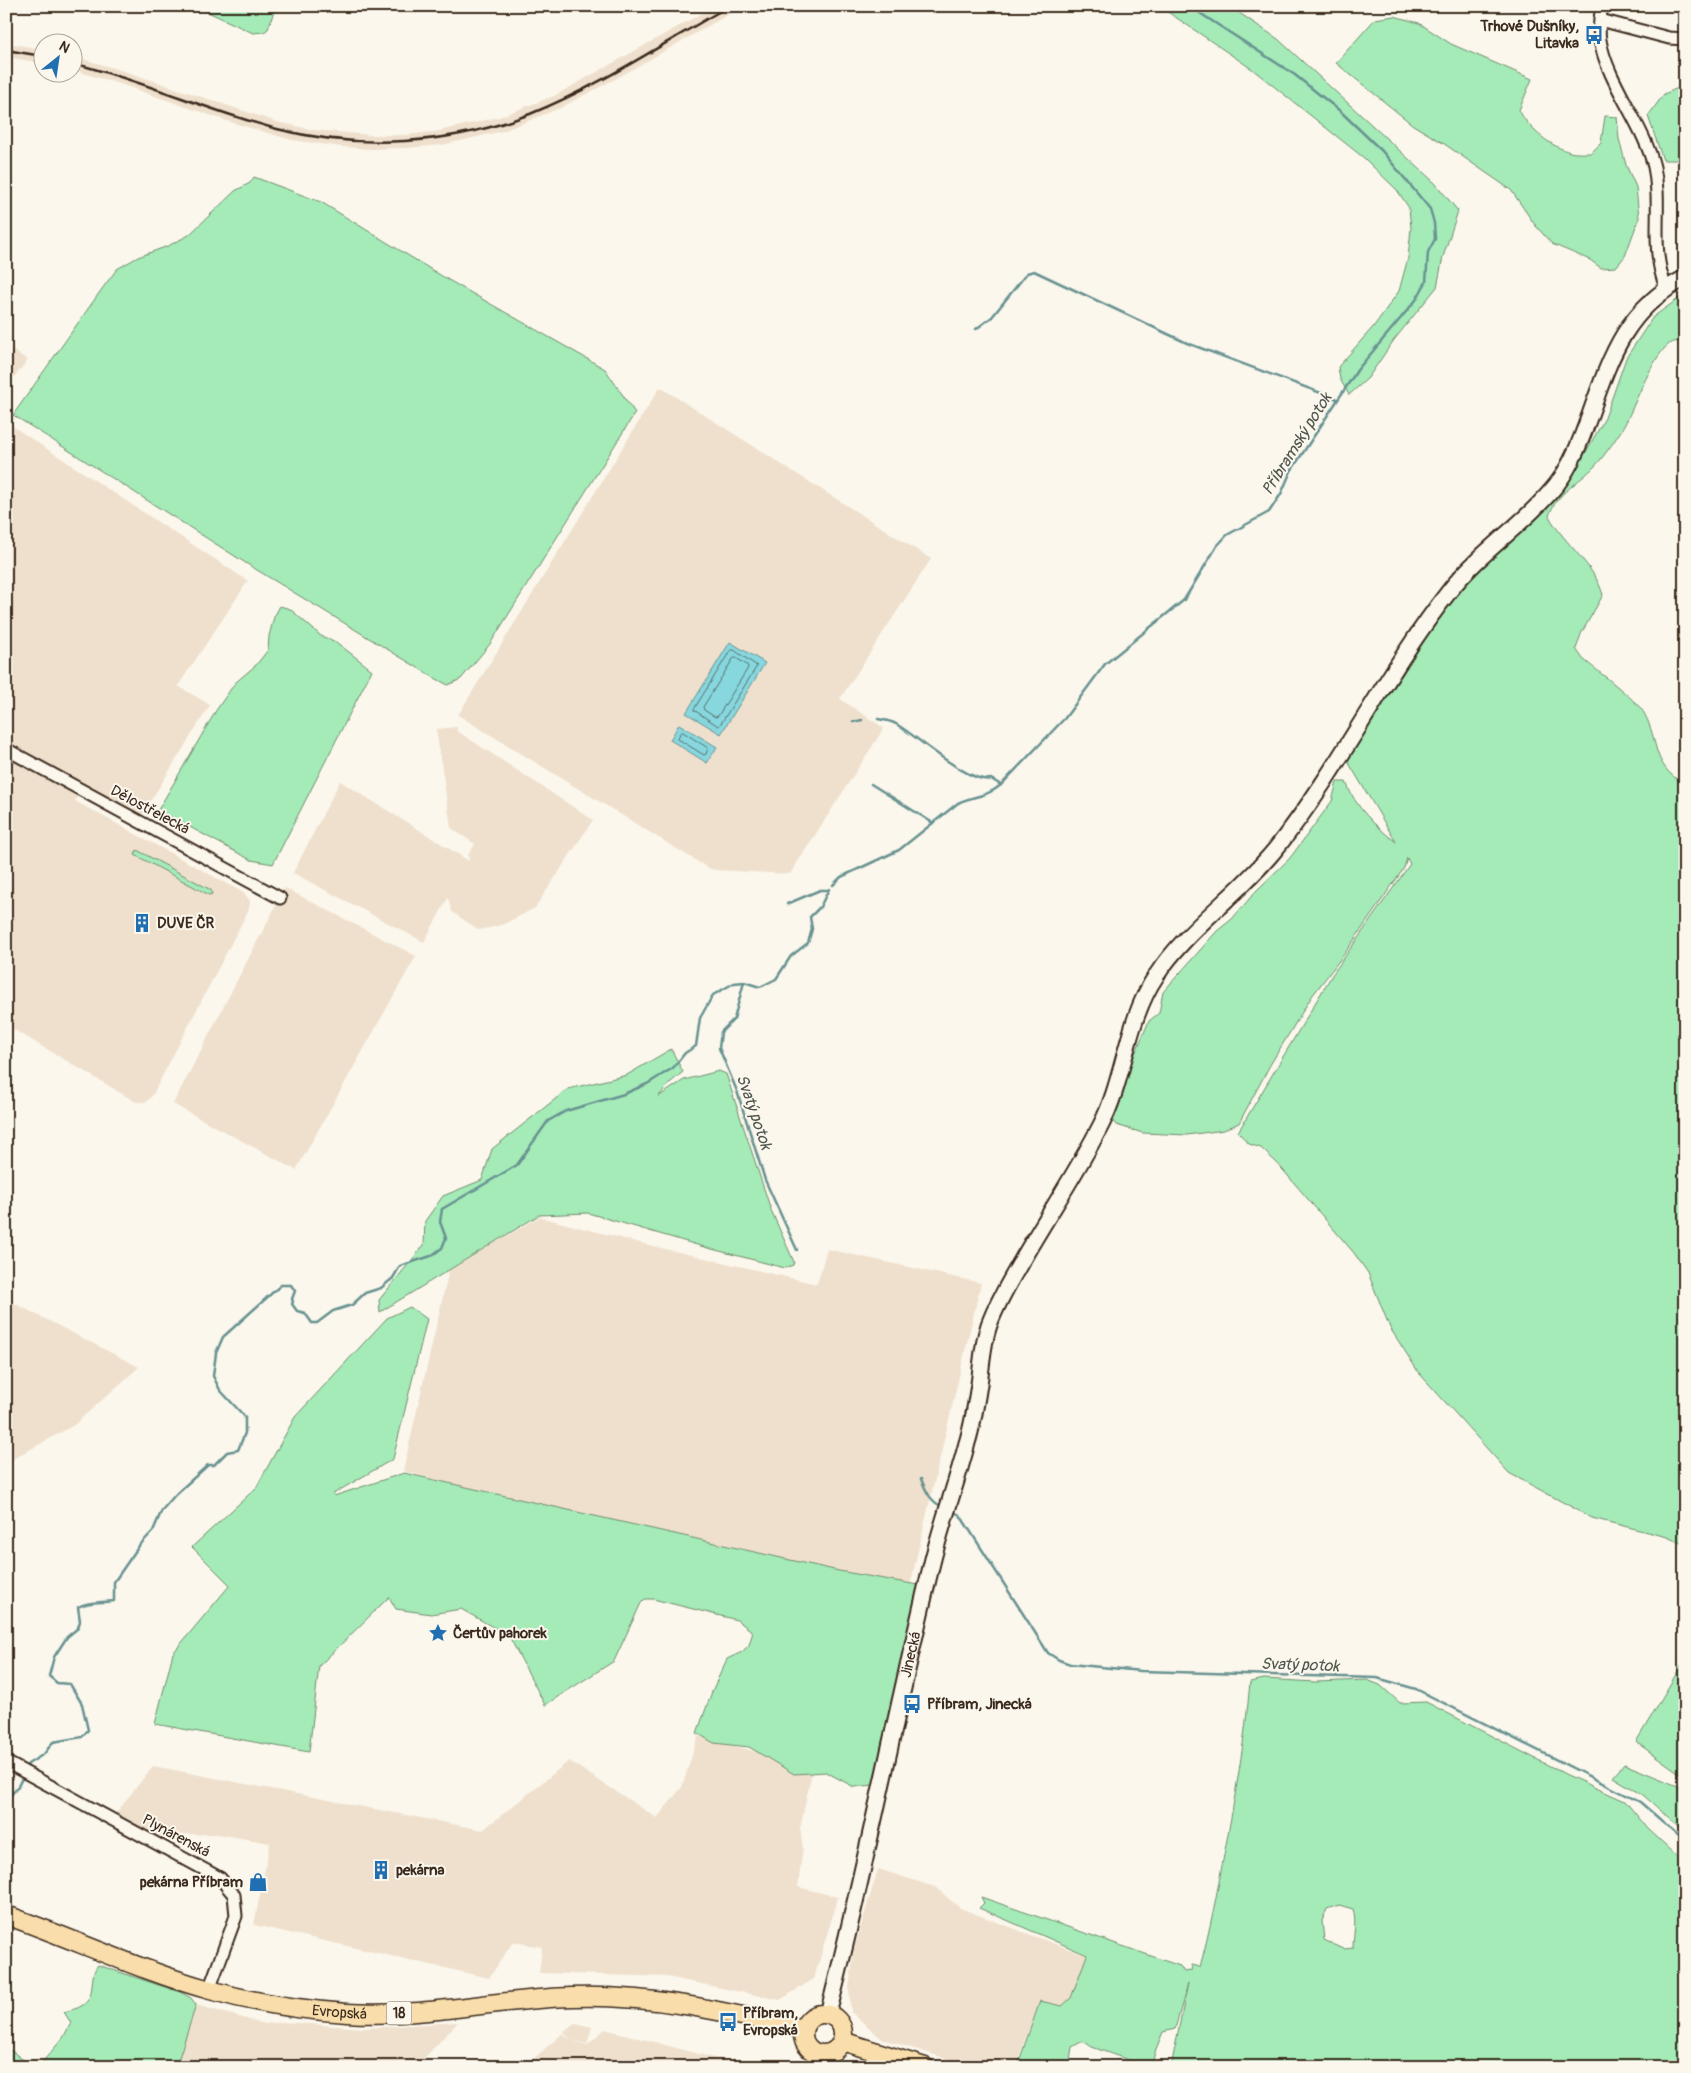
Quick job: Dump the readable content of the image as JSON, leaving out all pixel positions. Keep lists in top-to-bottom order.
{
  "streets": {
    "main road": ["Jinecká", "Evropská", "18"],
    "street": ["Dělostřelecká", "Plynárenská"]
  },
  "crossings": [
    ["Jinecká", "Evropská"],
    ["Plynárenská", "Evropská"]
  ],
  "water": ["Příbramský potok", "Svatý potok"],
  "places": {
    "bus stop": ["Trhové Dušníky, Litavka", "Příbram, Jinecká", "Příbram, Evropská"],
    "building": ["DUVE ČR", "pekárna"],
    "place": ["Čertův pahorek"],
    "shop": ["pekárna Příbram"]
  },
  "north": "top right"
}
